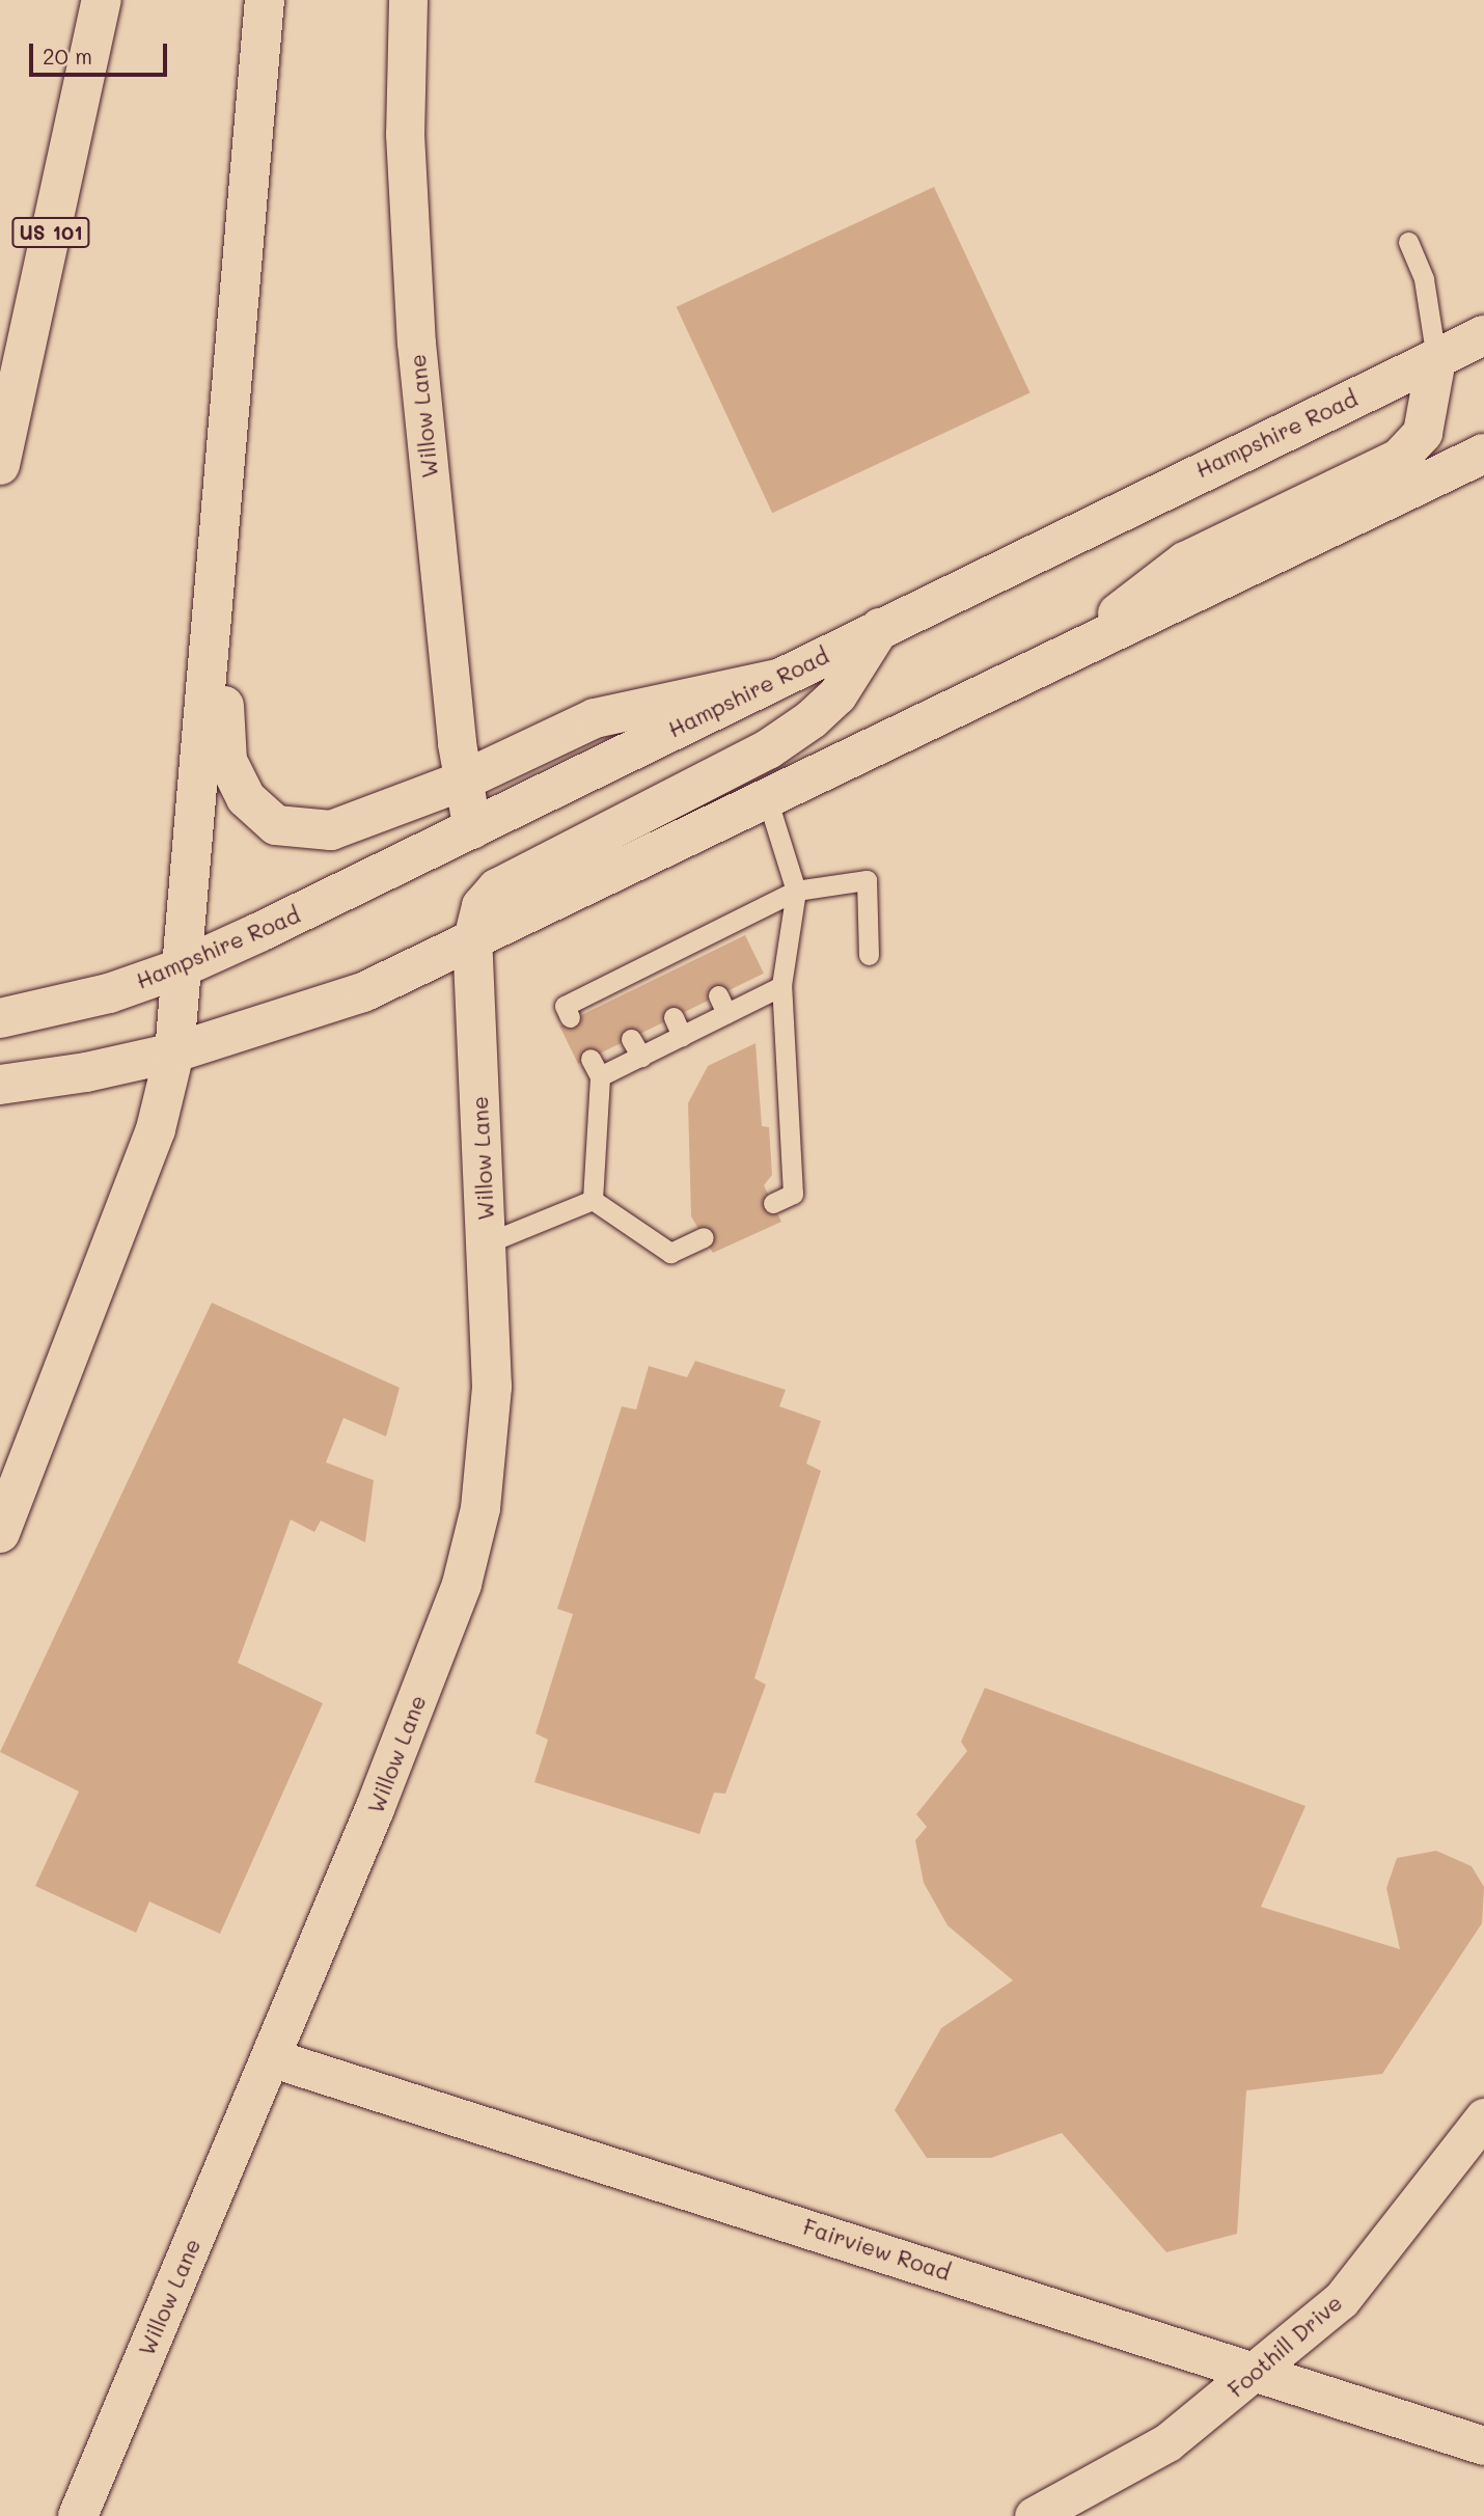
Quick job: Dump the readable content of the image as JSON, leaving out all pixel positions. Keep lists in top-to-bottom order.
{
  "streets": {
    "main road": ["US 101", "Willow Lane", "Hampshire Road"],
    "street": ["Fairview Road", "Foothill Drive"]
  },
  "crossings": [
    ["Willow Lane", "Hampshire Road"],
    ["Willow Lane", "Fairview Road"],
    ["Fairview Road", "Foothill Drive"]
  ],
  "scale_bar": "20 m"
}
